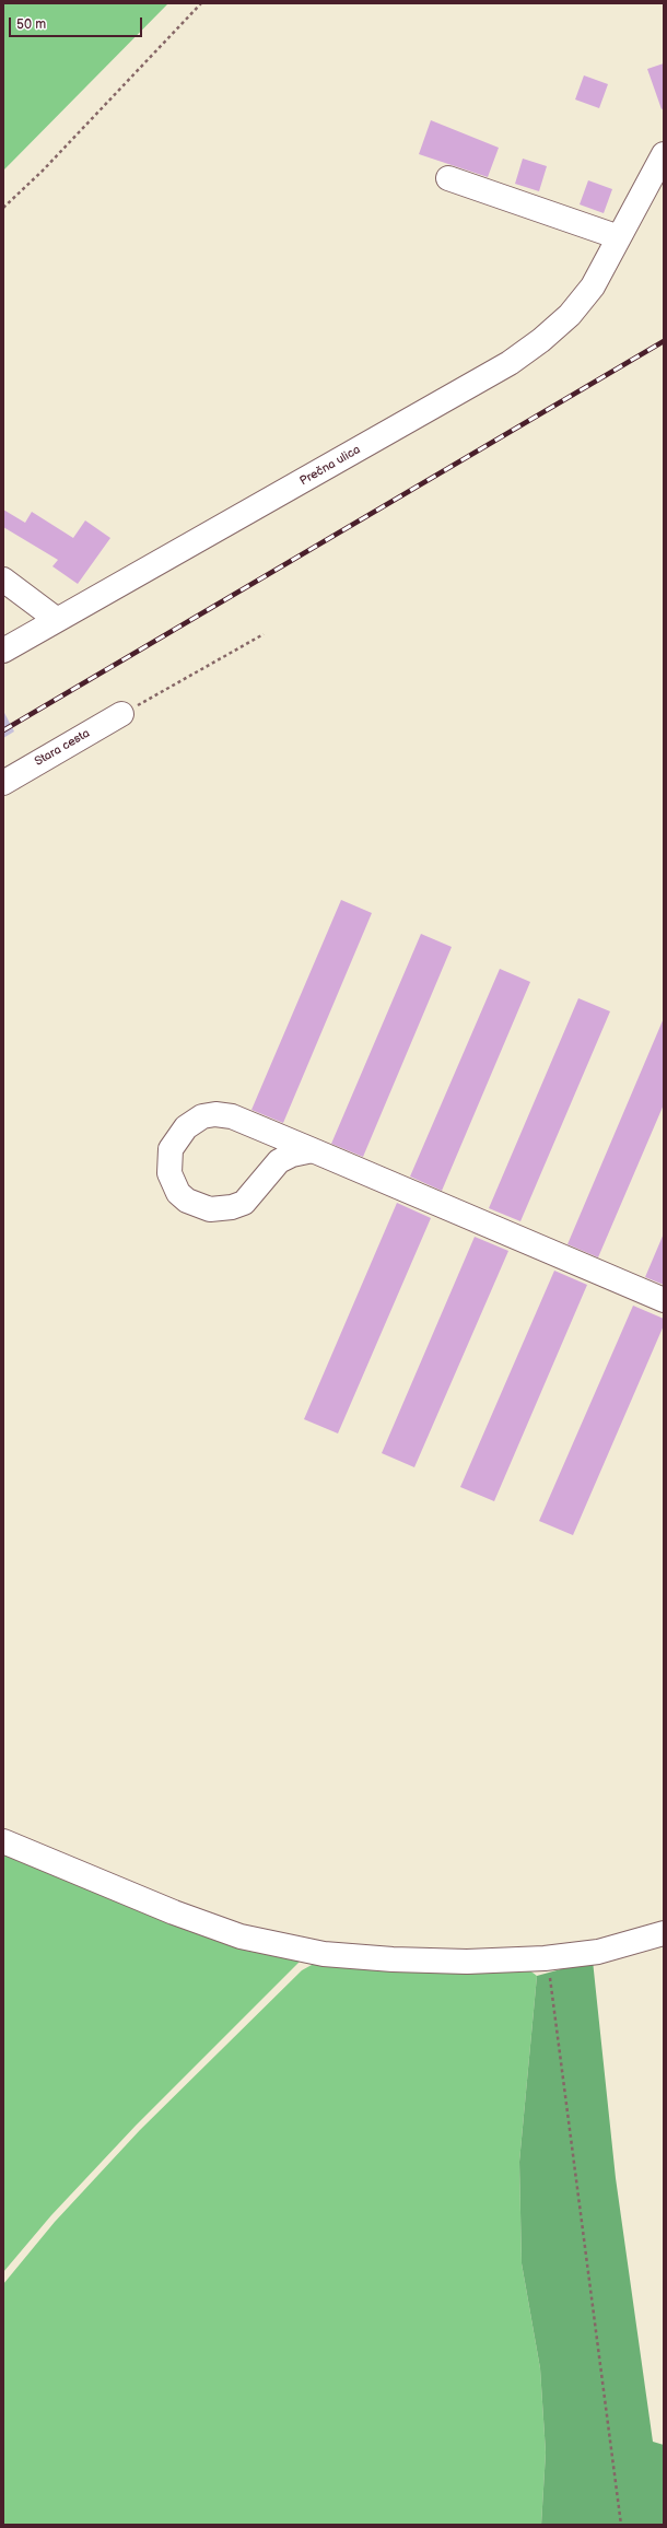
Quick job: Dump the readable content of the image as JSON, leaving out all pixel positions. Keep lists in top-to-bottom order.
{
  "streets": {
    "street": ["Prečna ulica", "Stara cesta"]
  },
  "scale_bar": "50 m"
}
